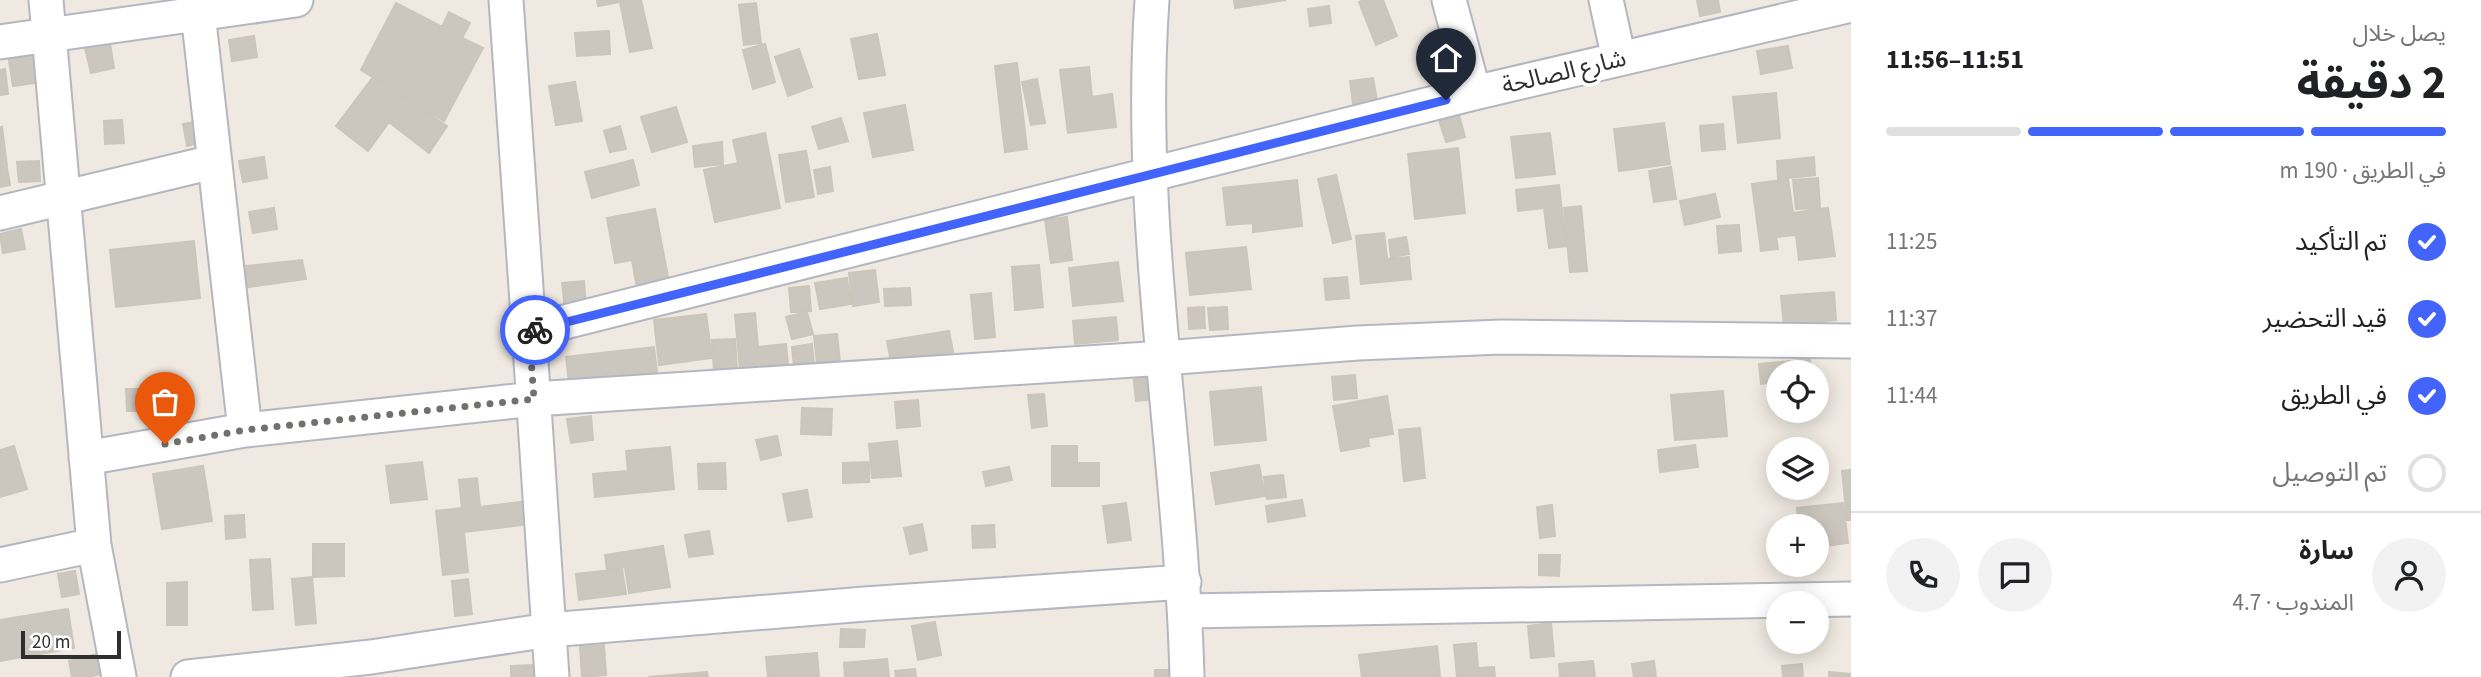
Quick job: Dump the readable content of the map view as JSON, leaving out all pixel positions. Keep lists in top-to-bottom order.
{
  "streets": {
    "street": ["شارع الصالحة"]
  },
  "scale_bar": "20 m",
  "page": {
    "heading": ["2 دقيقة", "يصل خلال", "11:51–11:56"],
    "panel": ["سارة", "المندوب · 4.7"],
    "bar": "في الطريق · 190 m",
    "list": [
      ["تم التأكيد", "11:25"],
      ["قيد التحضير", "11:37"],
      ["في الطريق", "11:44"],
      "تم التوصيل"
    ],
    "map_buttons": ["+", "−"],
    "scale": "20 m"
  }
}
